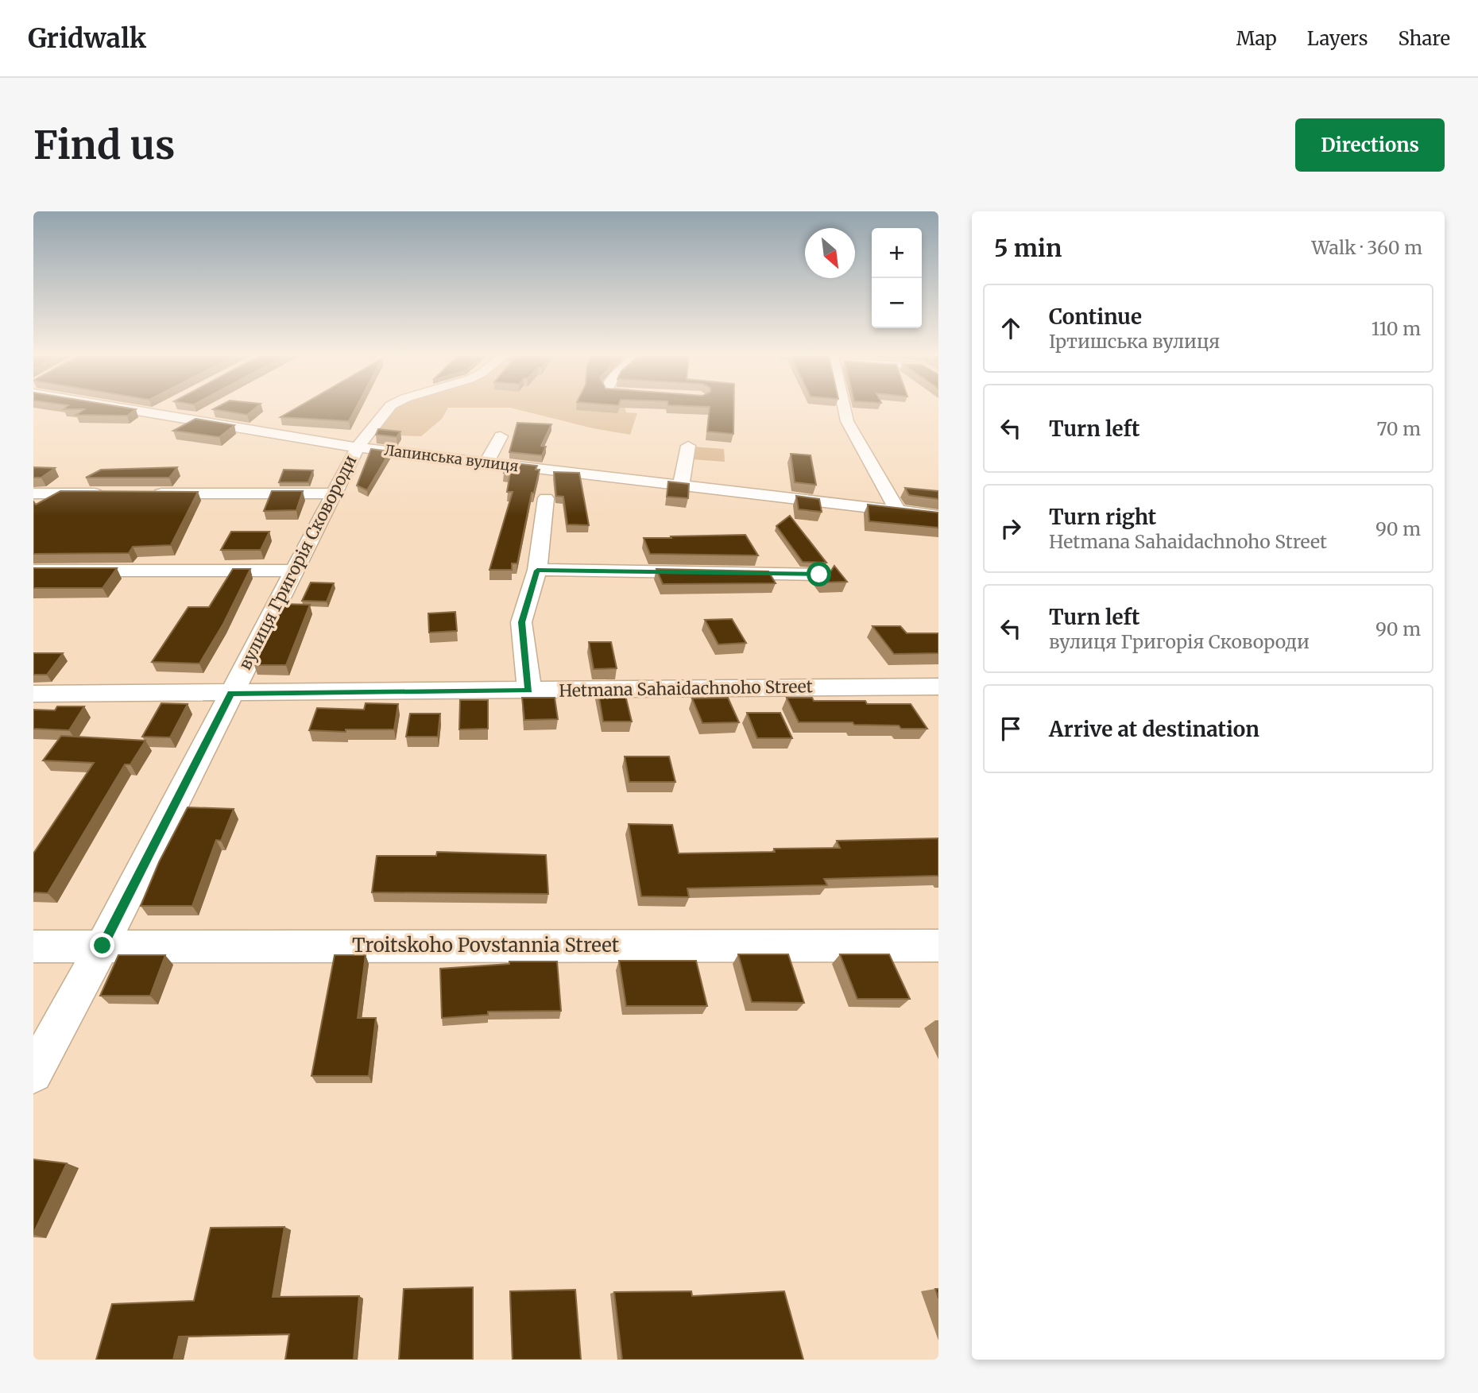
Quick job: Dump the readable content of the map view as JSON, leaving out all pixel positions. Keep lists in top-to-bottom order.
{
  "streets": {
    "street": [
      "Лапинська вулиця",
      "вулиця Григорія Сковороди",
      "Hetmana Sahaidachnoho Street",
      "Troitskoho Povstannia Street"
    ]
  },
  "crossings": [
    ["Лапинська вулиця", "вулиця Григорія Сковороди"],
    ["вулиця Григорія Сковороди", "Hetmana Sahaidachnoho Street"],
    ["вулиця Григорія Сковороди", "Troitskoho Povstannia Street"]
  ],
  "north": "bottom right",
  "page": {
    "header": "Gridwalk",
    "nav": ["Map", "Layers", "Share"],
    "buttons": "Directions",
    "title": "Find us",
    "heading": ["5 min", "Walk · 360 m"],
    "map_buttons": ["+", "−"],
    "list": [
      ["Continue", "Іртишська вулиця", "110 m"],
      ["Turn left", "70 m"],
      ["Turn right", "Hetmana Sahaidachnoho Street", "90 m"],
      ["Turn left", "вулиця Григорія Сковороди", "90 m"],
      "Arrive at destination"
    ]
  }
}
